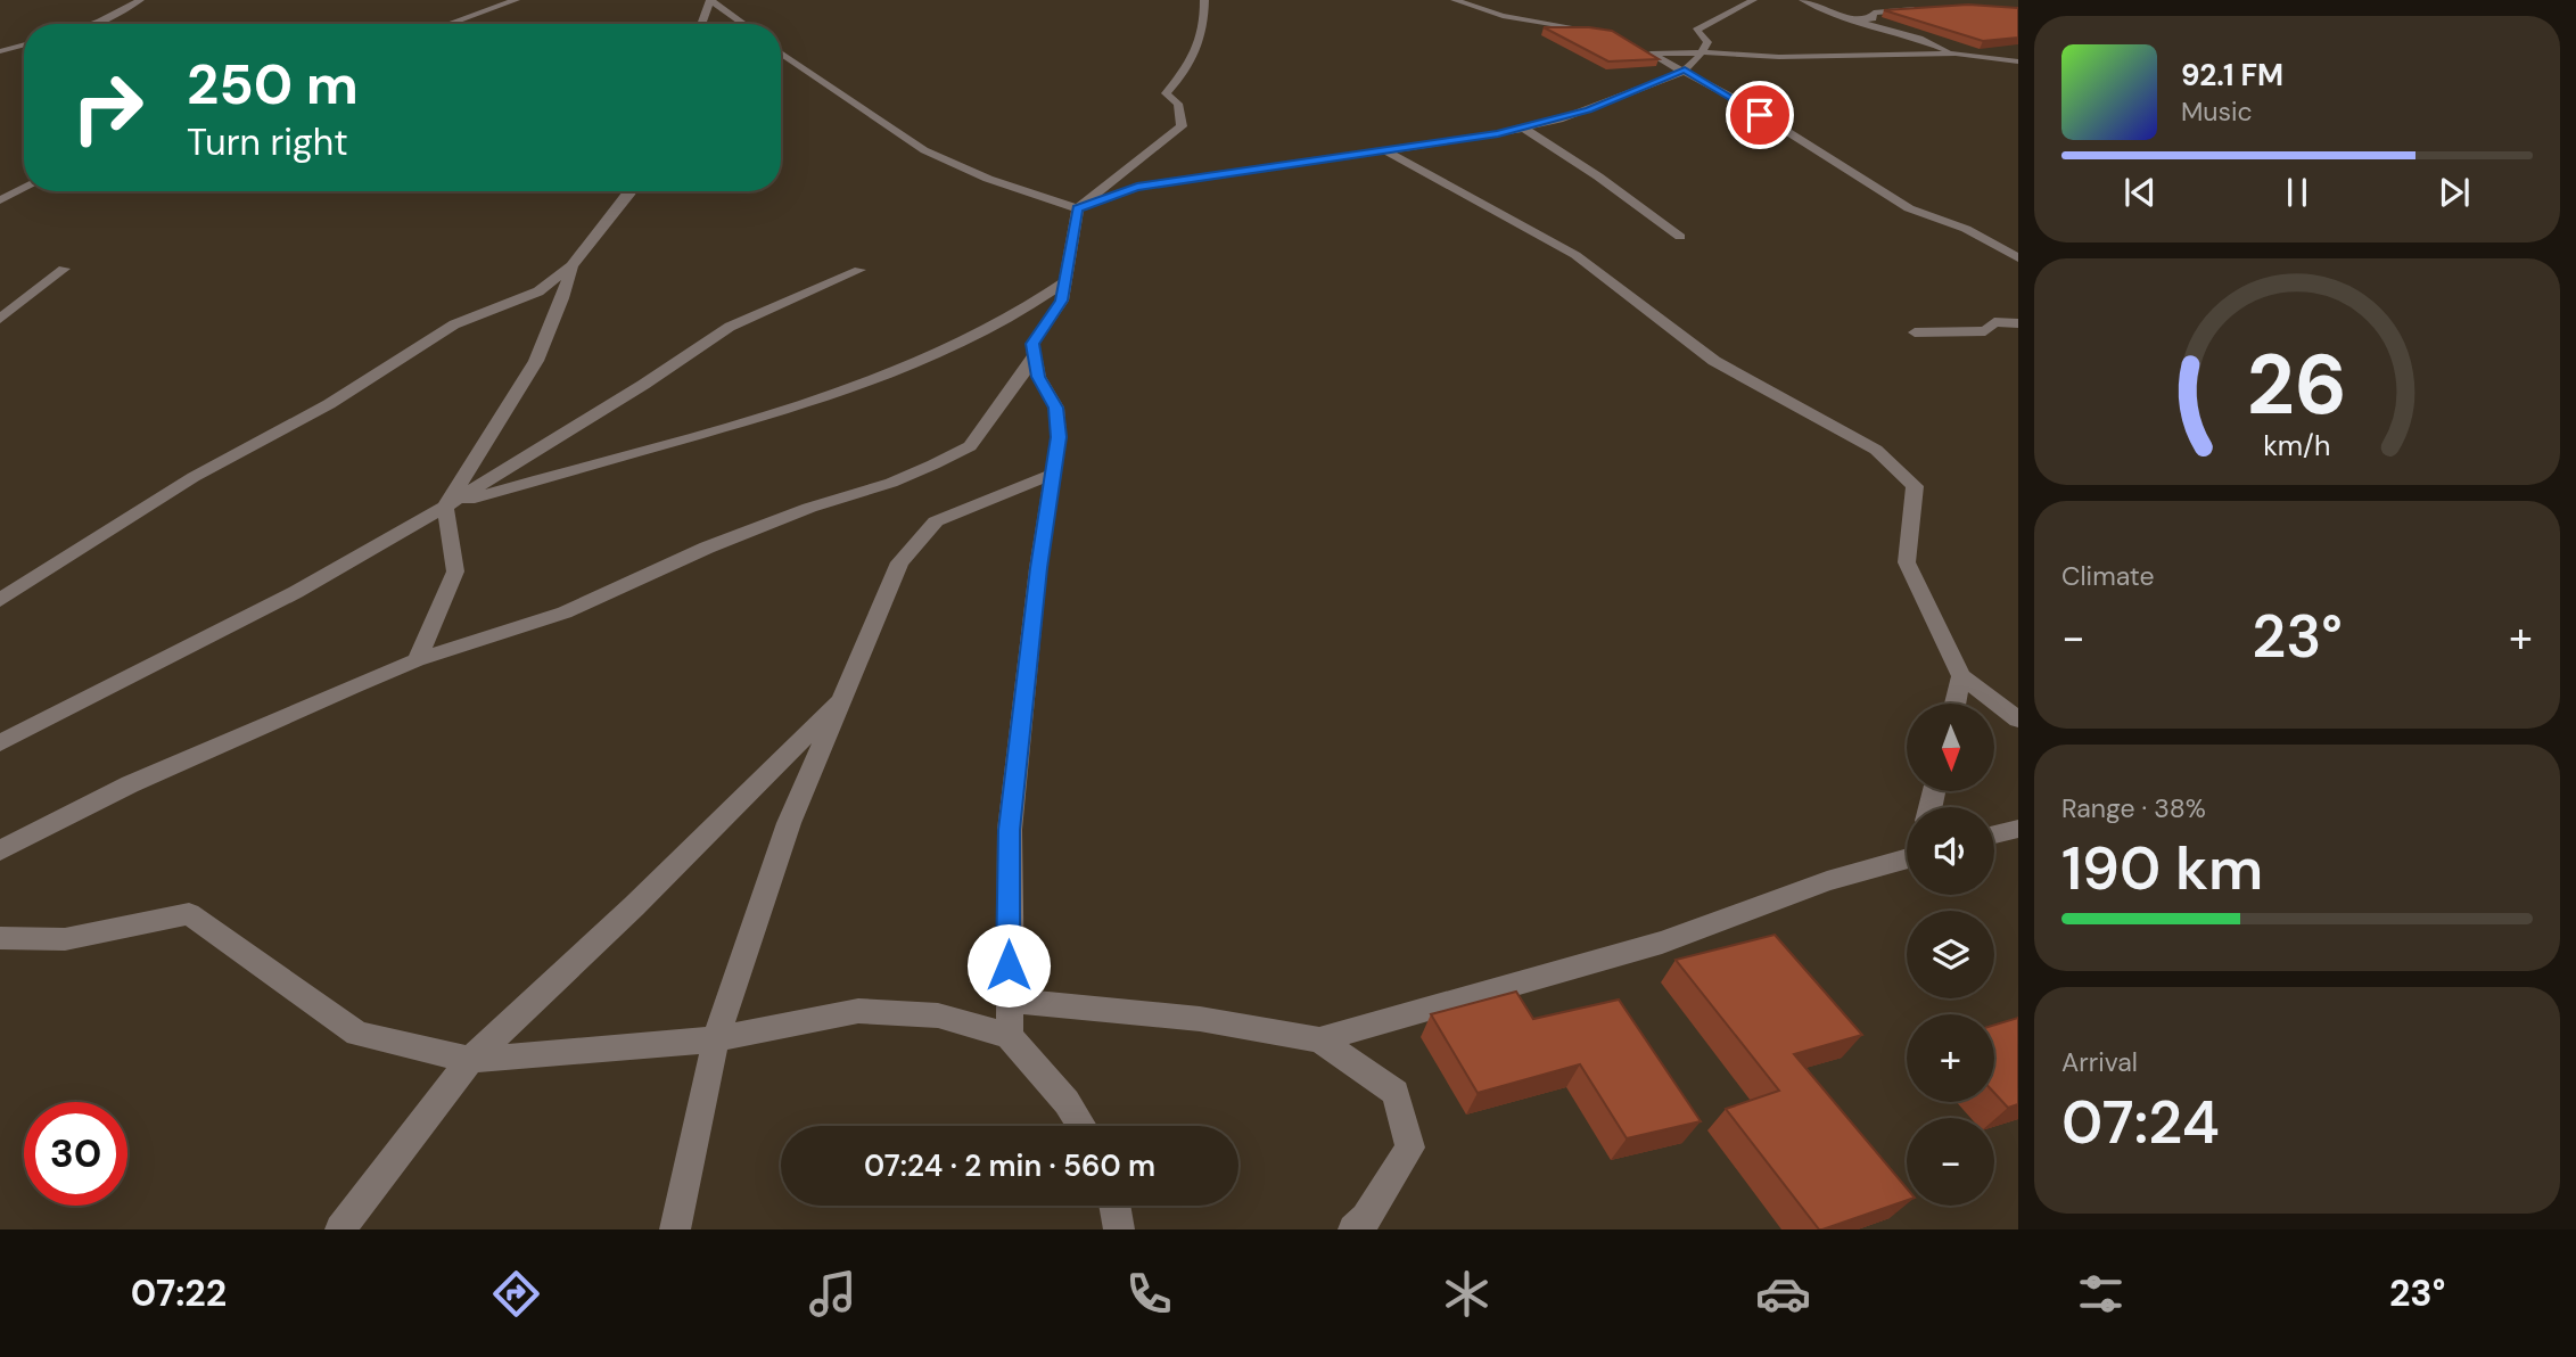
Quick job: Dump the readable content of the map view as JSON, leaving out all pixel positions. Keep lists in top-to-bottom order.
{
  "north": "bottom",
  "page": {
    "turn": ["250 m", "Turn right"],
    "song": ["92.1 FM", "Music"],
    "tile": [
      "Climate",
      ["Range · 38%", "190 km"],
      ["Arrival", "07:24"]
    ],
    "heat": ["−", "23°", "+"],
    "map_buttons": ["+", "−"],
    "limit": "30",
    "trip": "07:24 · 2 min · 560 m",
    "tabs": ["07:22", "23°"],
    "gauge": ["26", "km/h"]
  }
}
